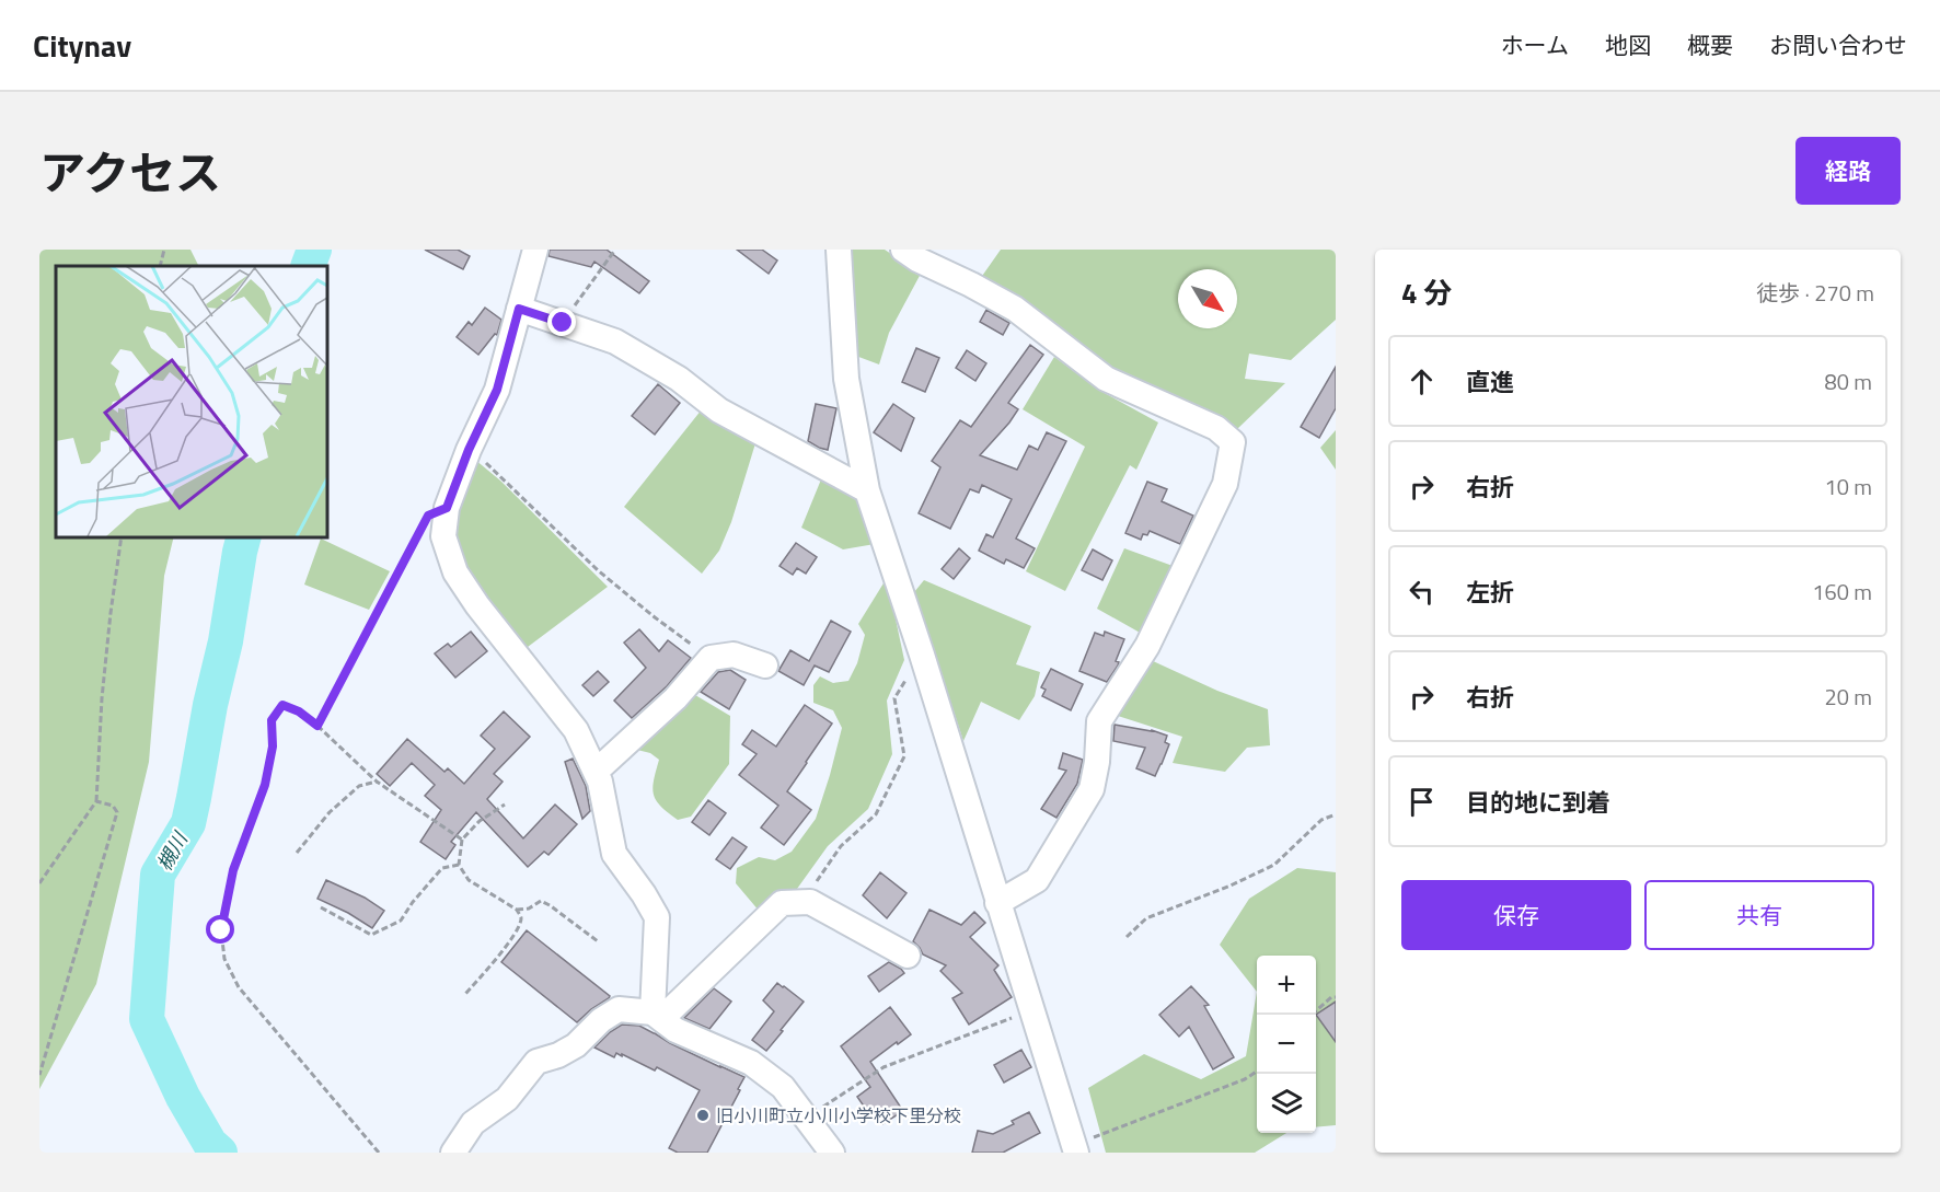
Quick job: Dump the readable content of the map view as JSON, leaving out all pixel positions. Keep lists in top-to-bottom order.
{
  "water": ["槻川"],
  "places": ["旧小川町立小川小学校下里分校"],
  "north": "bottom right",
  "page": {
    "header": "Citynav",
    "nav": [
      "ホーム",
      "地図",
      "概要",
      "お問い合わせ"
    ],
    "title": "アクセス",
    "buttons": [
      "経路",
      ["保存", "共有"]
    ],
    "heading": ["4 分", "徒歩 · 270 m"],
    "list": [
      ["直進", "80 m"],
      ["右折", "10 m"],
      ["左折", "160 m"],
      ["右折", "20 m"],
      "目的地に到着"
    ],
    "map_buttons": ["+", "−"]
  }
}
